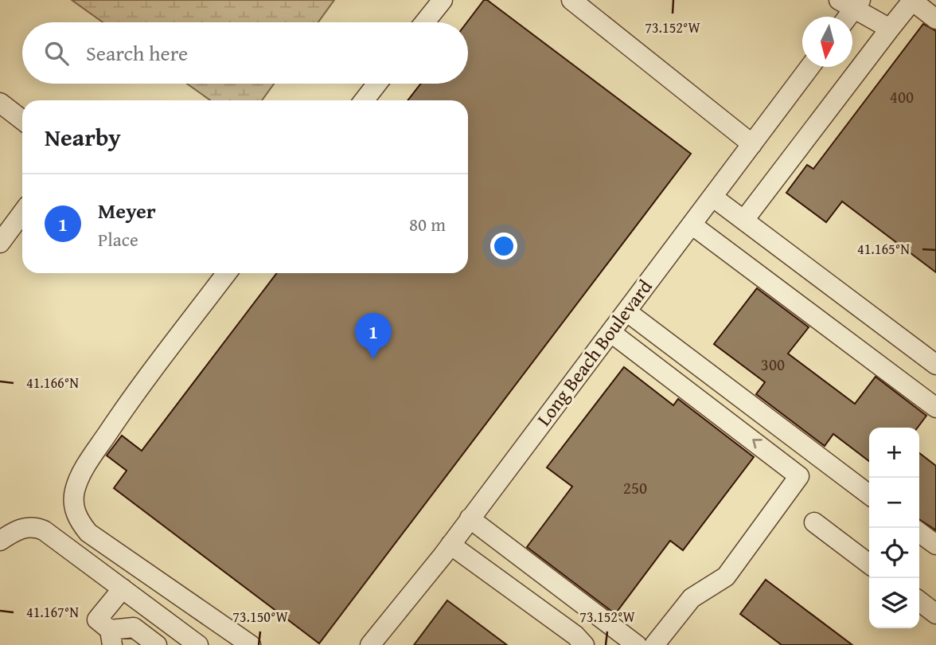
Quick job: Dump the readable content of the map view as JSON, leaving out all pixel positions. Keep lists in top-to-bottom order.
{
  "streets": {
    "street": ["Long Beach Boulevard"]
  },
  "house_numbers": ["400", "300", "250"],
  "north": "bottom",
  "page": {
    "search": "Search here",
    "heading": "Nearby",
    "list": [
      {
        "mark": "1",
        "name": "Meyer",
        "note": "Place",
        "value": "80 m"
      }
    ],
    "pins": "1",
    "map_buttons": ["+", "−"]
  },
  "coordinates": [
    "73.152°W",
    "41.165°N",
    "41.166°N",
    "41.167°N",
    "73.150°W"
  ]
}
